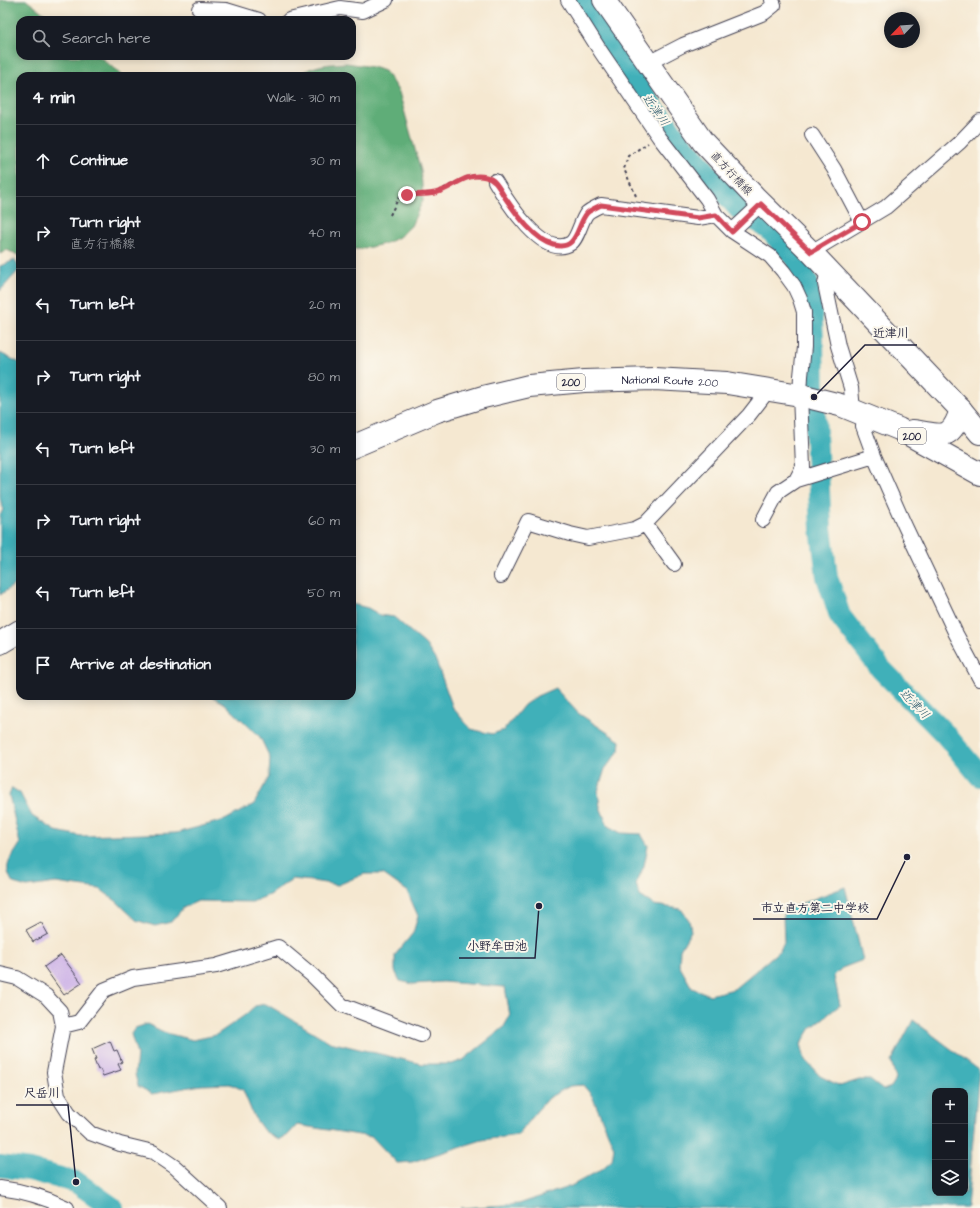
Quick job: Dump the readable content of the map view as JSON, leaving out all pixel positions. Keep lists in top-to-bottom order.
{
  "streets": {
    "main road": ["直方行橋線", "200", "National Route 200"]
  },
  "water": ["近津川"],
  "places": [
    "近津川",
    "市立直方第二中学校",
    "小野牟田池",
    "尺岳川"
  ],
  "north": "bottom left",
  "page": {
    "search": "Search here",
    "heading": ["4 min", "Walk · 310 m"],
    "list": [
      ["Continue", "30 m"],
      ["Turn right", "直方行橋線", "40 m"],
      ["Turn left", "20 m"],
      ["Turn right", "80 m"],
      ["Turn left", "30 m"],
      ["Turn right", "60 m"],
      ["Turn left", "50 m"],
      "Arrive at destination"
    ],
    "map_buttons": ["+", "−"]
  }
}
